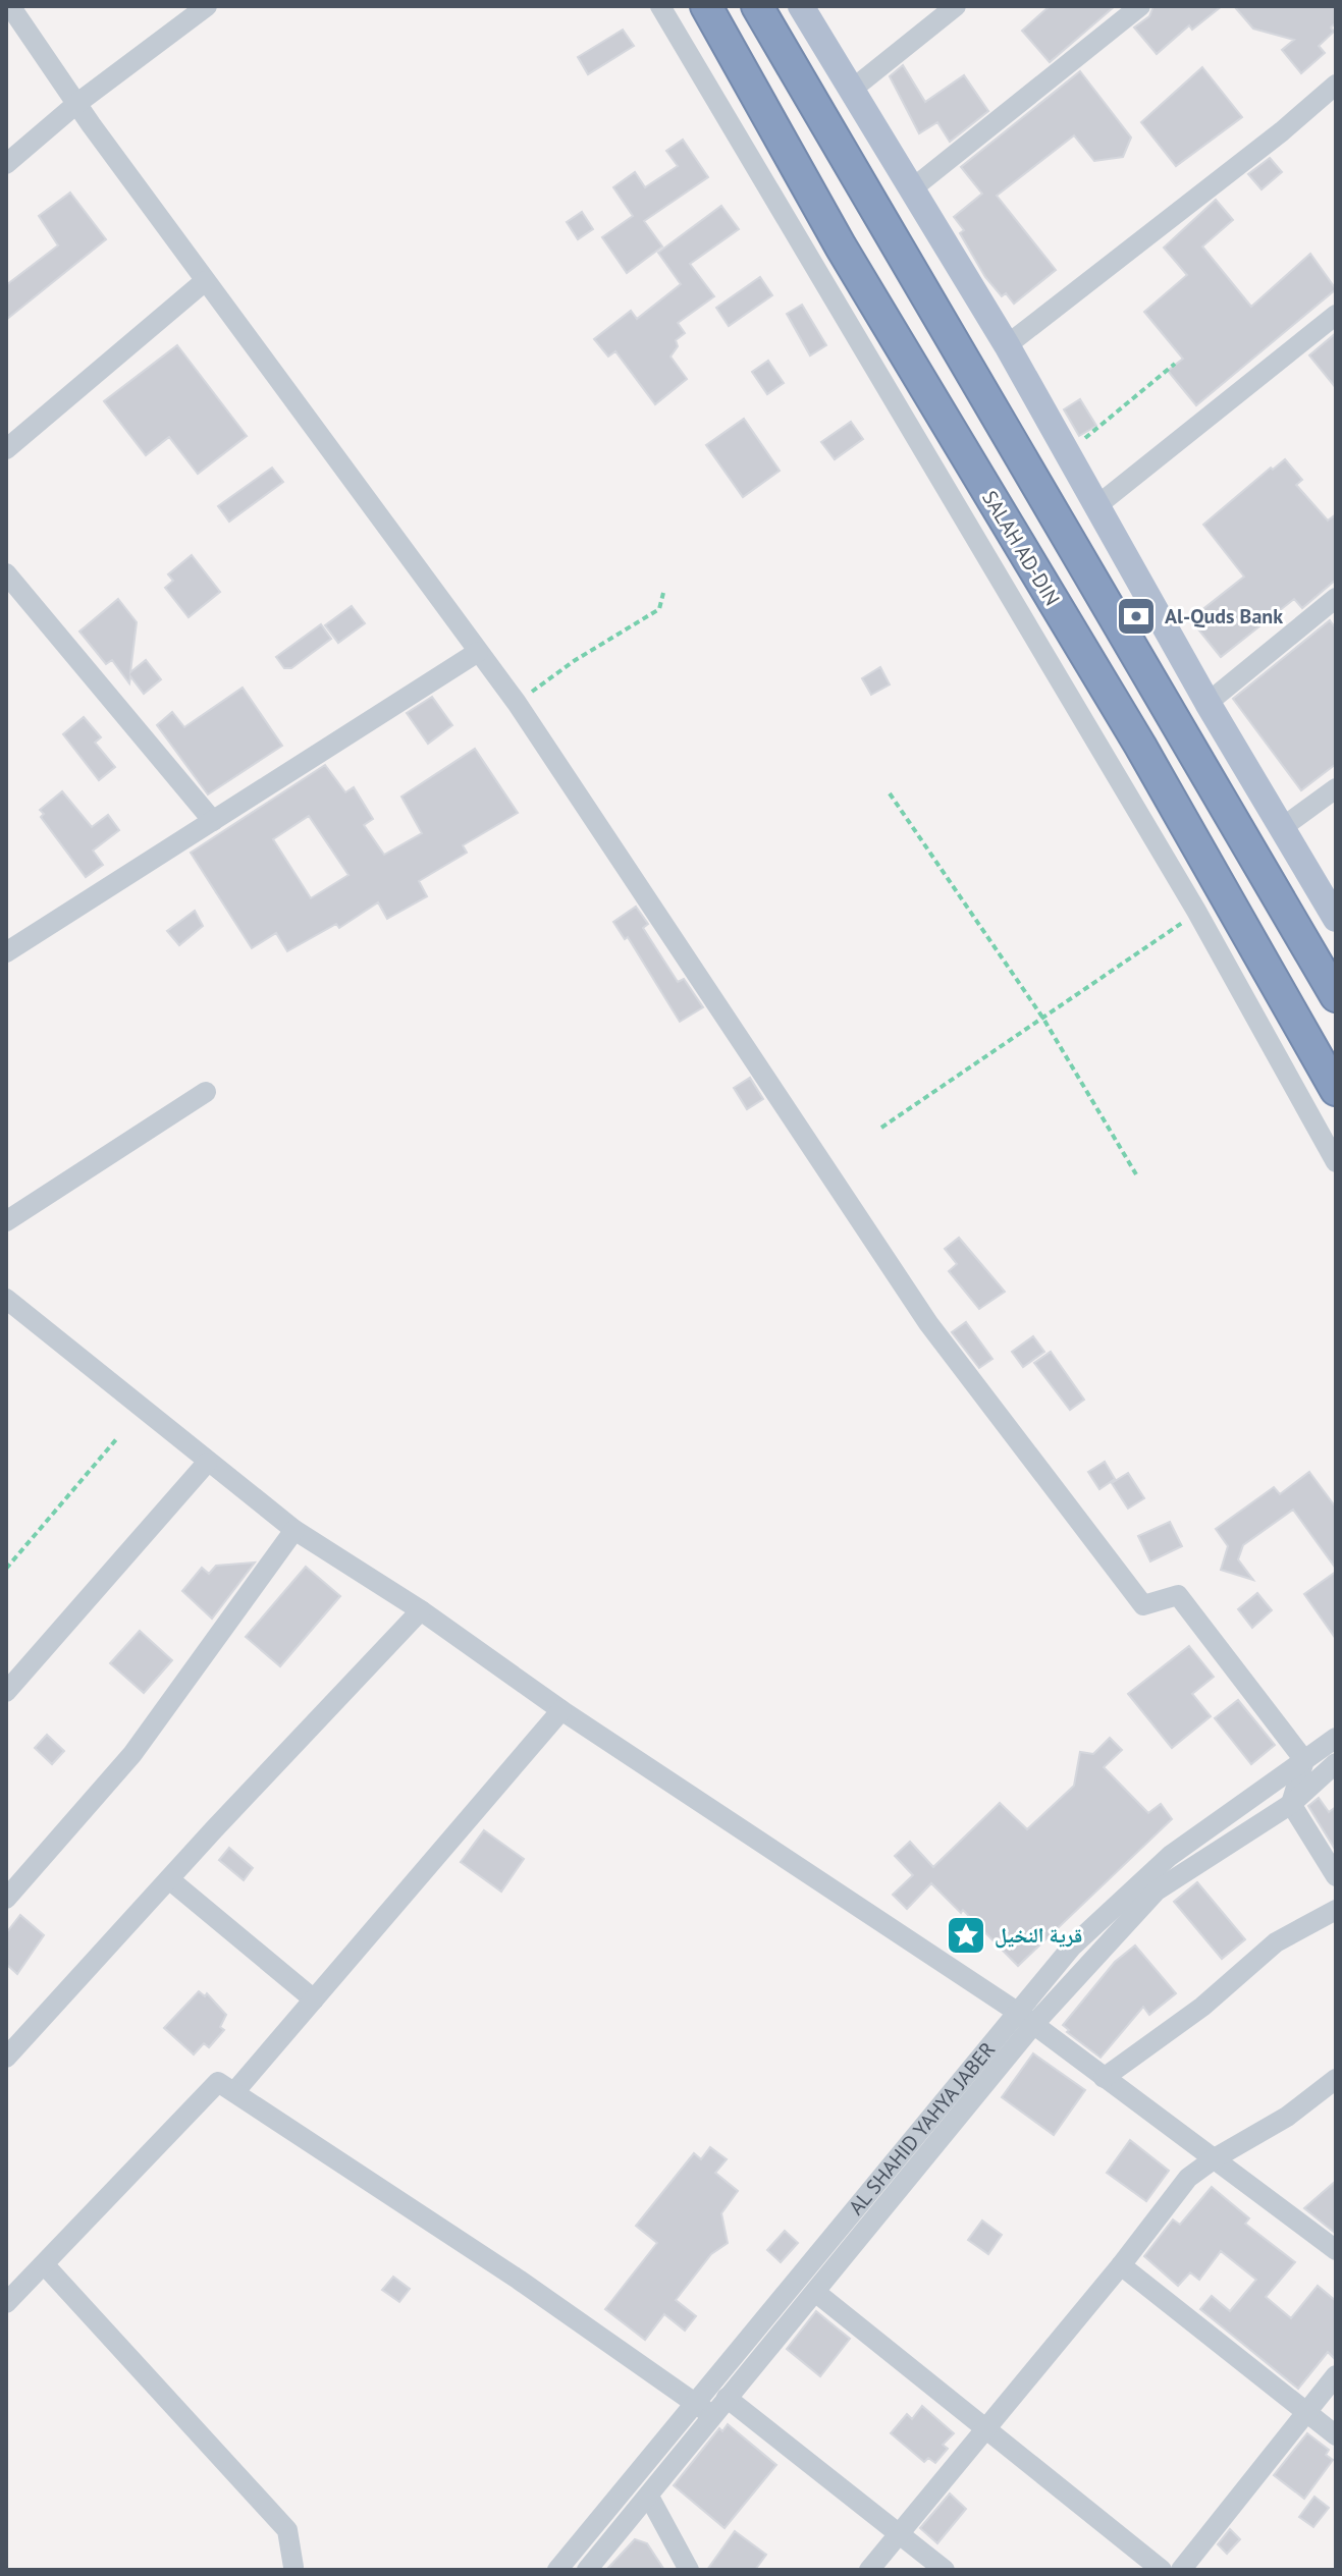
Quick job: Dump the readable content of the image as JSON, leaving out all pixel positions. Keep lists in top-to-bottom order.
{
  "streets": {
    "highway": ["SALAH AD-DIN"],
    "street": ["AL SHAHID YAHYA JABER"]
  },
  "places": {
    "bank": ["Al-Quds Bank"],
    "place": ["قرية النخيل"]
  }
}
